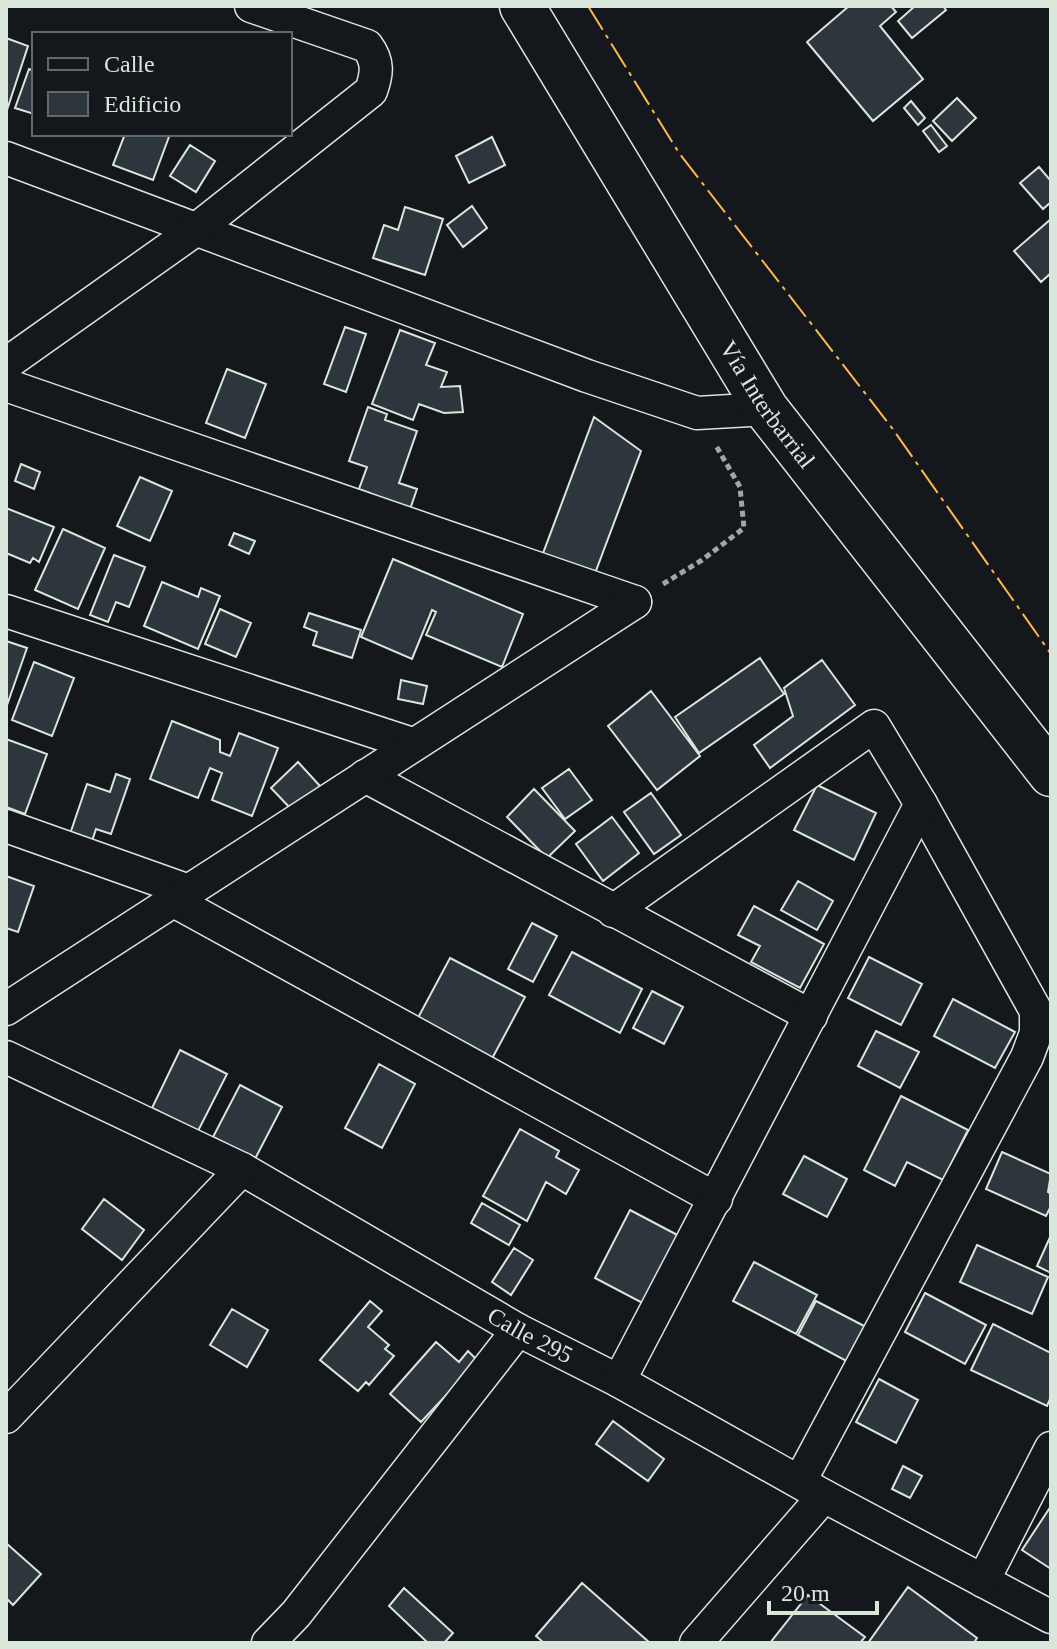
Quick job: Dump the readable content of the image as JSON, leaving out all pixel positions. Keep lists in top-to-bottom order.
{
  "streets": {
    "main road": ["Vía Interbarrial"],
    "street": ["Calle 295"]
  },
  "legend": ["Calle", "Edificio"],
  "scale_bar": "20 m"
}
